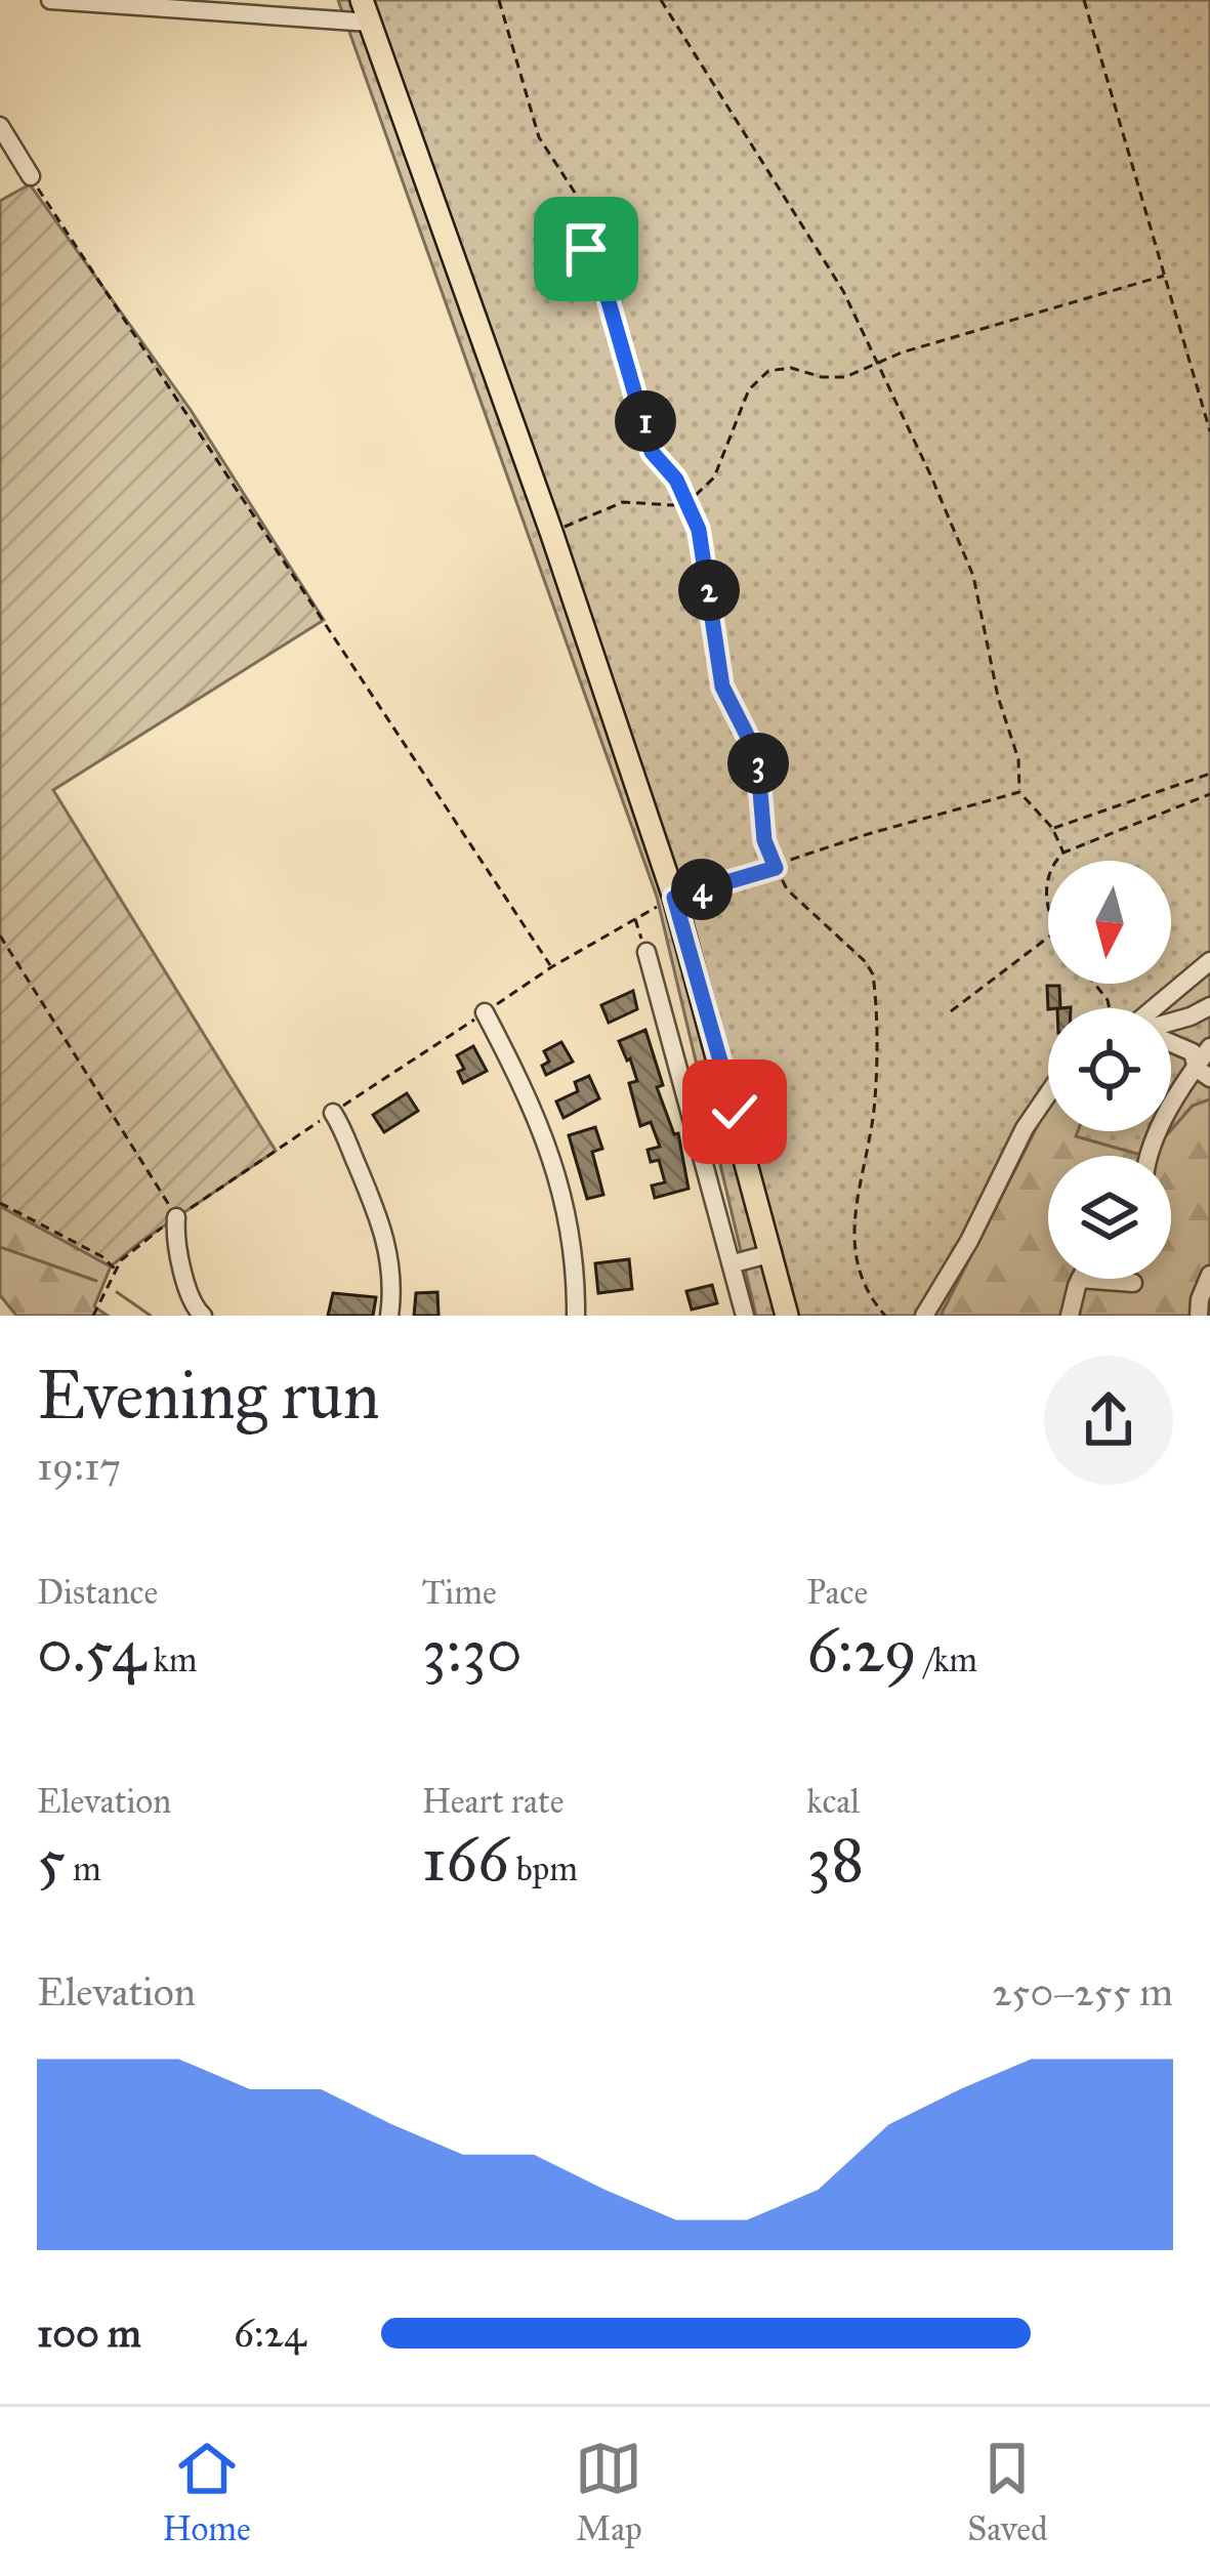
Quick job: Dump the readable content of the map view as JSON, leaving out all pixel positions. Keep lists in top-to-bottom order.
{
  "north": "bottom",
  "page": {
    "pins": [
      "1",
      "2",
      "3",
      "4"
    ],
    "heading": ["Evening run", "19:17"],
    "stats": [
      ["Distance", "0.54 km"],
      ["Time", "3:30"],
      ["Pace", "6:29 /km"],
      ["Elevation", "5 m"],
      ["Heart rate", "166 bpm"],
      ["kcal", "38"]
    ],
    "chart": ["Elevation", "250–255 m"],
    "list": [
      {
        "name": "100 m",
        "note": "6:24"
      }
    ],
    "tabs": ["Home", "Map", "Saved"]
  }
}
